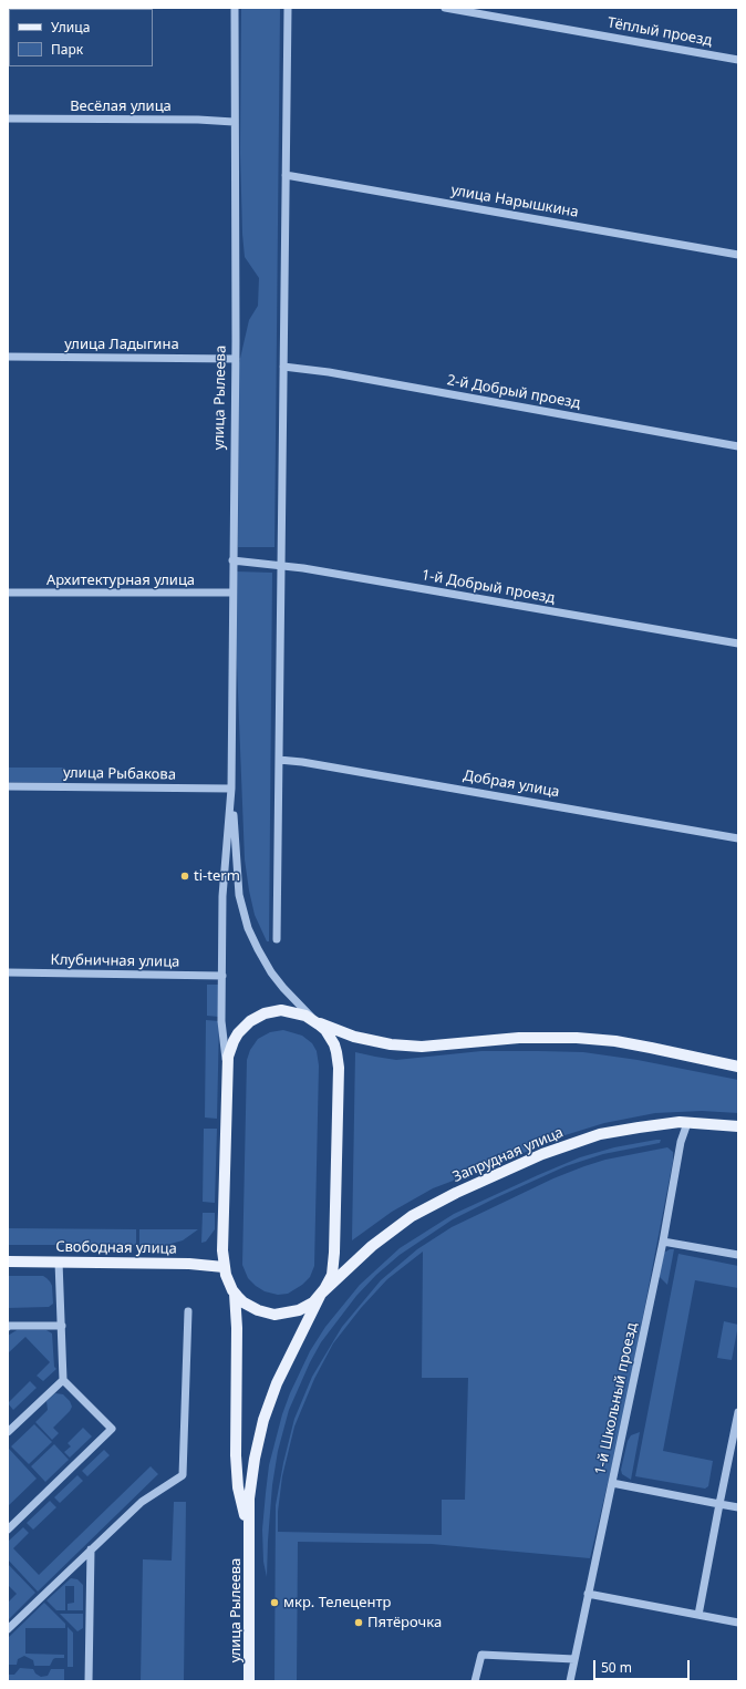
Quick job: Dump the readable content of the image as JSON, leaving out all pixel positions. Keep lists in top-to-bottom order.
{
  "streets": {
    "main road": ["улица Рылеева", "Запрудная улица", "Свободная улица"],
    "street": [
      "Тёплый проезд",
      "Весёлая улица",
      "улица Нарышкина",
      "улица Ладыгина",
      "2-й Добрый проезд",
      "Архитектурная улица",
      "1-й Добрый проезд",
      "улица Рыбакова",
      "Добрая улица",
      "Клубничная улица",
      "1-й Школьный проезд"
    ]
  },
  "crossings": [
    ["Весёлая улица", "улица Рылеева"],
    ["улица Ладыгина", "улица Рылеева"],
    ["улица Рылеева", "Архитектурная улица"],
    ["улица Рылеева", "1-й Добрый проезд"],
    ["улица Рылеева", "улица Рыбакова"],
    ["улица Рылеева", "Клубничная улица"],
    ["Запрудная улица", "1-й Школьный проезд"]
  ],
  "places": ["ti-term", "мкр. Телецентр", "Пятёрочка"],
  "legend": ["Улица", "Парк"],
  "scale_bar": "50 m"
}
